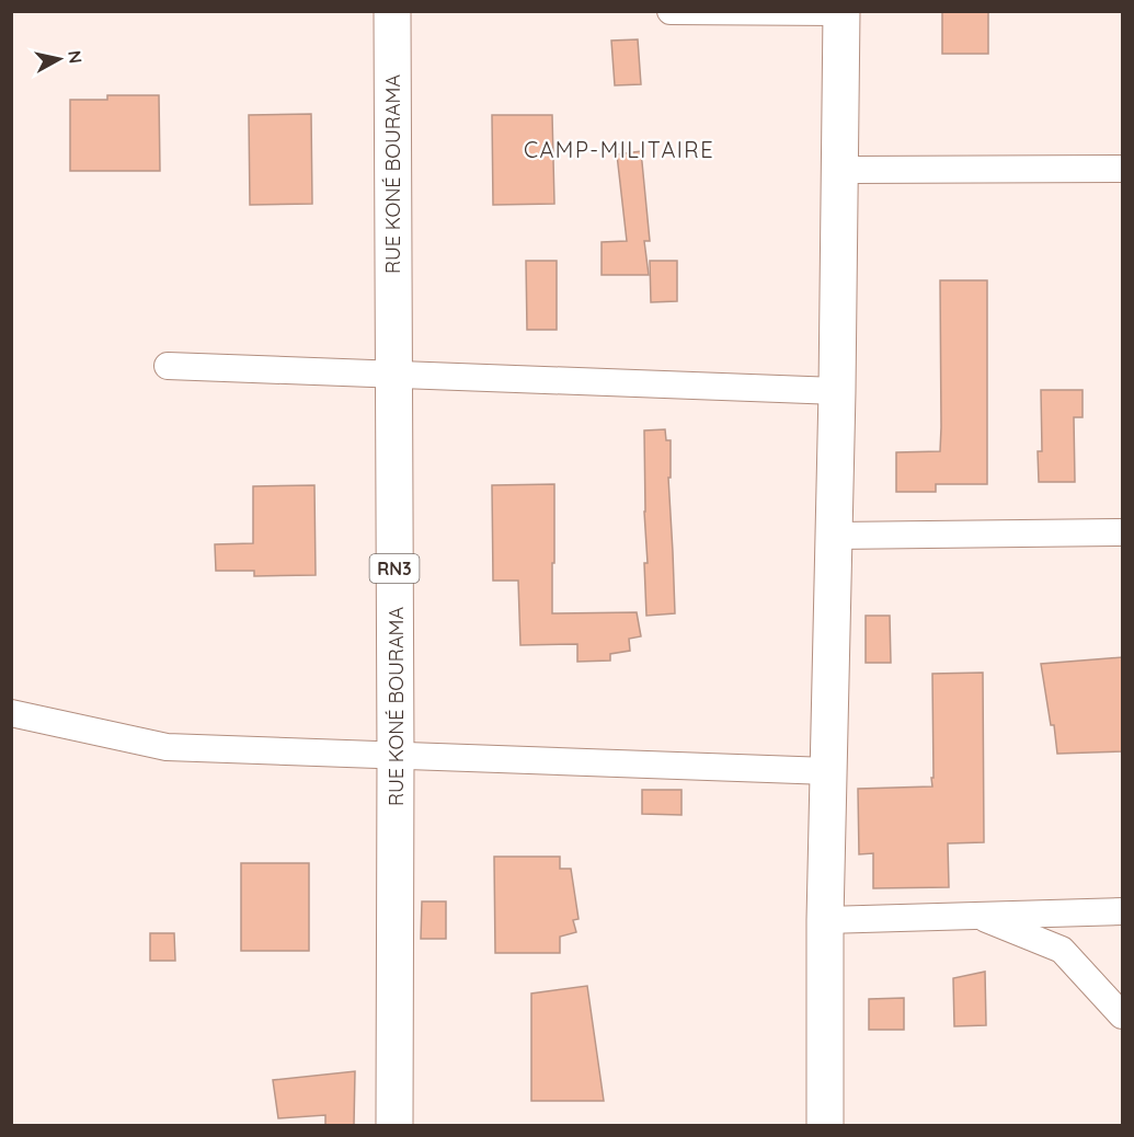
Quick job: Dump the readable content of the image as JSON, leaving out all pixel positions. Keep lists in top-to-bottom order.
{
  "streets": {
    "main road": ["RUE KONÉ BOURAMA", "RN3"]
  },
  "districts": ["CAMP-MILITAIRE"],
  "north": "right"
}
